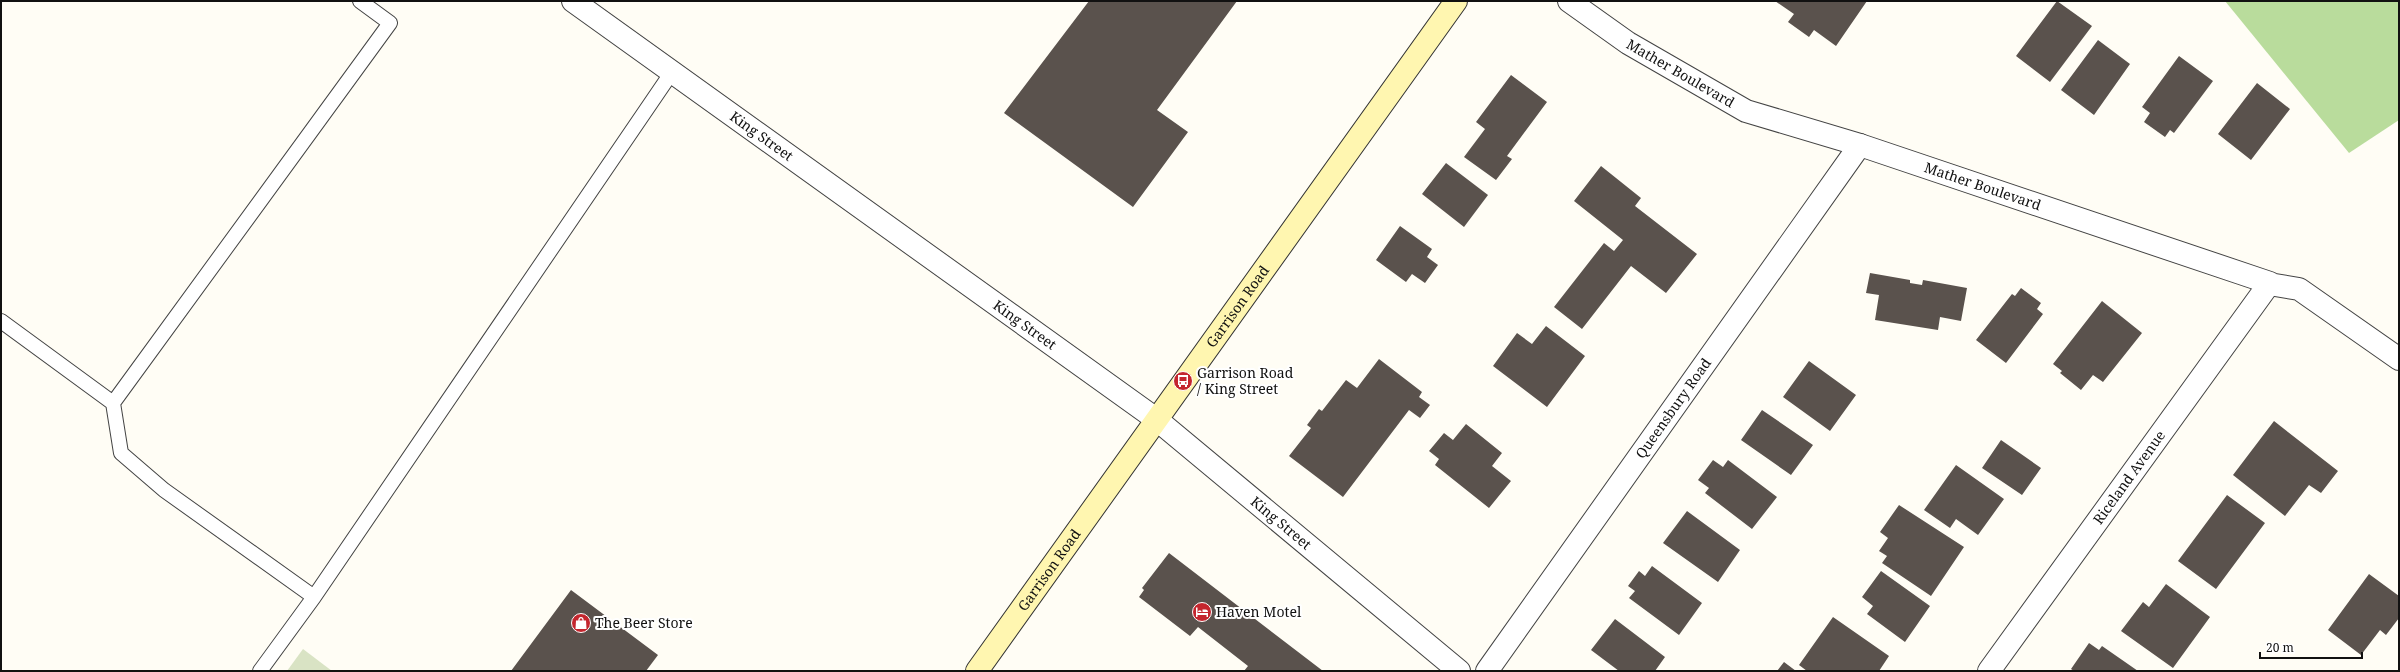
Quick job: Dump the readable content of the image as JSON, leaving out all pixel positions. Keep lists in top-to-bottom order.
{
  "streets": {
    "main road": ["Garrison Road"],
    "street": [
      "Mather Boulevard",
      "King Street",
      "Queensbury Road",
      "Riceland Avenue"
    ]
  },
  "crossings": [
    ["Mather Boulevard", "Queensbury Road"],
    ["Mather Boulevard", "Riceland Avenue"],
    ["King Street", "Garrison Road"]
  ],
  "places": {
    "bus stop": ["Garrison Road / King Street"],
    "hotel": ["Haven Motel"],
    "shop": ["The Beer Store"]
  },
  "scale_bar": "20 m"
}
